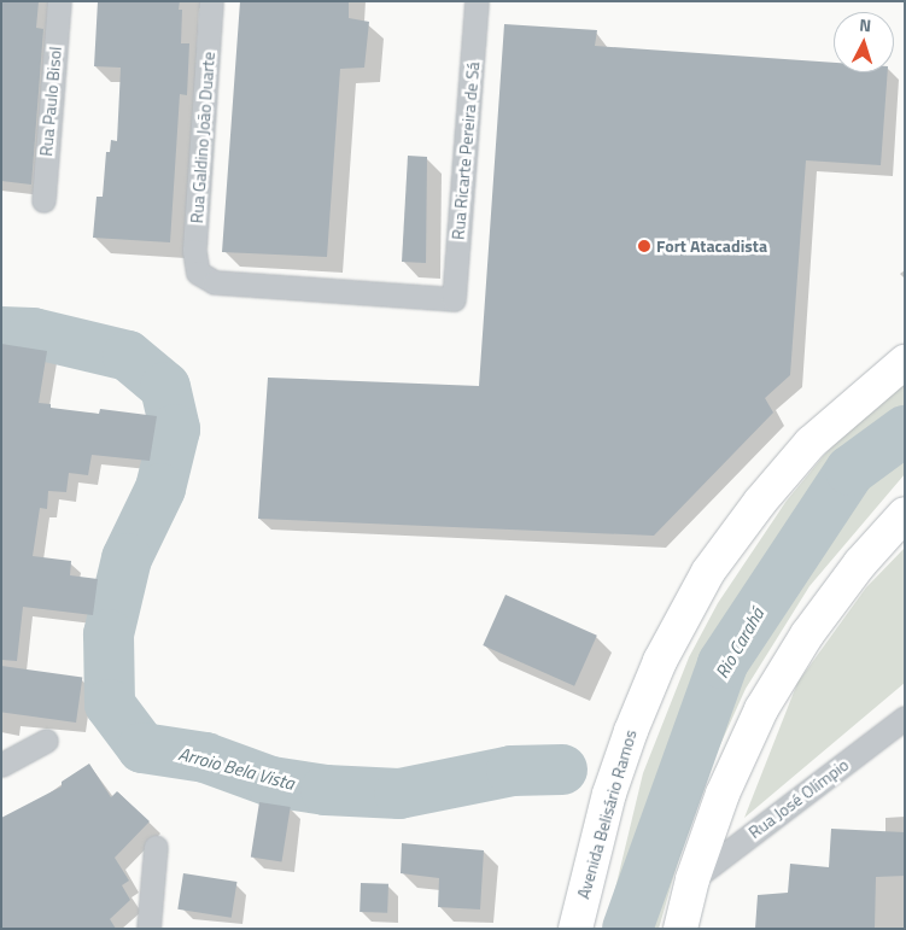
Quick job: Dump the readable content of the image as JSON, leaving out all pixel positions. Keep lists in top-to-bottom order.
{
  "streets": {
    "main road": ["Avenida Belisário Ramos"],
    "street": [
      "Rua Paulo Bisol",
      "Rua Galdino João Duarte",
      "Rua Ricarte Pereira de Sá",
      "Rua José Olímpio"
    ]
  },
  "crossings": [
    ["Rua Galdino João Duarte", "Rua Ricarte Pereira de Sá"]
  ],
  "water": ["Rio Carahá", "Arroio Bela Vista"],
  "places": ["Fort Atacadista"],
  "north": "top"
}
